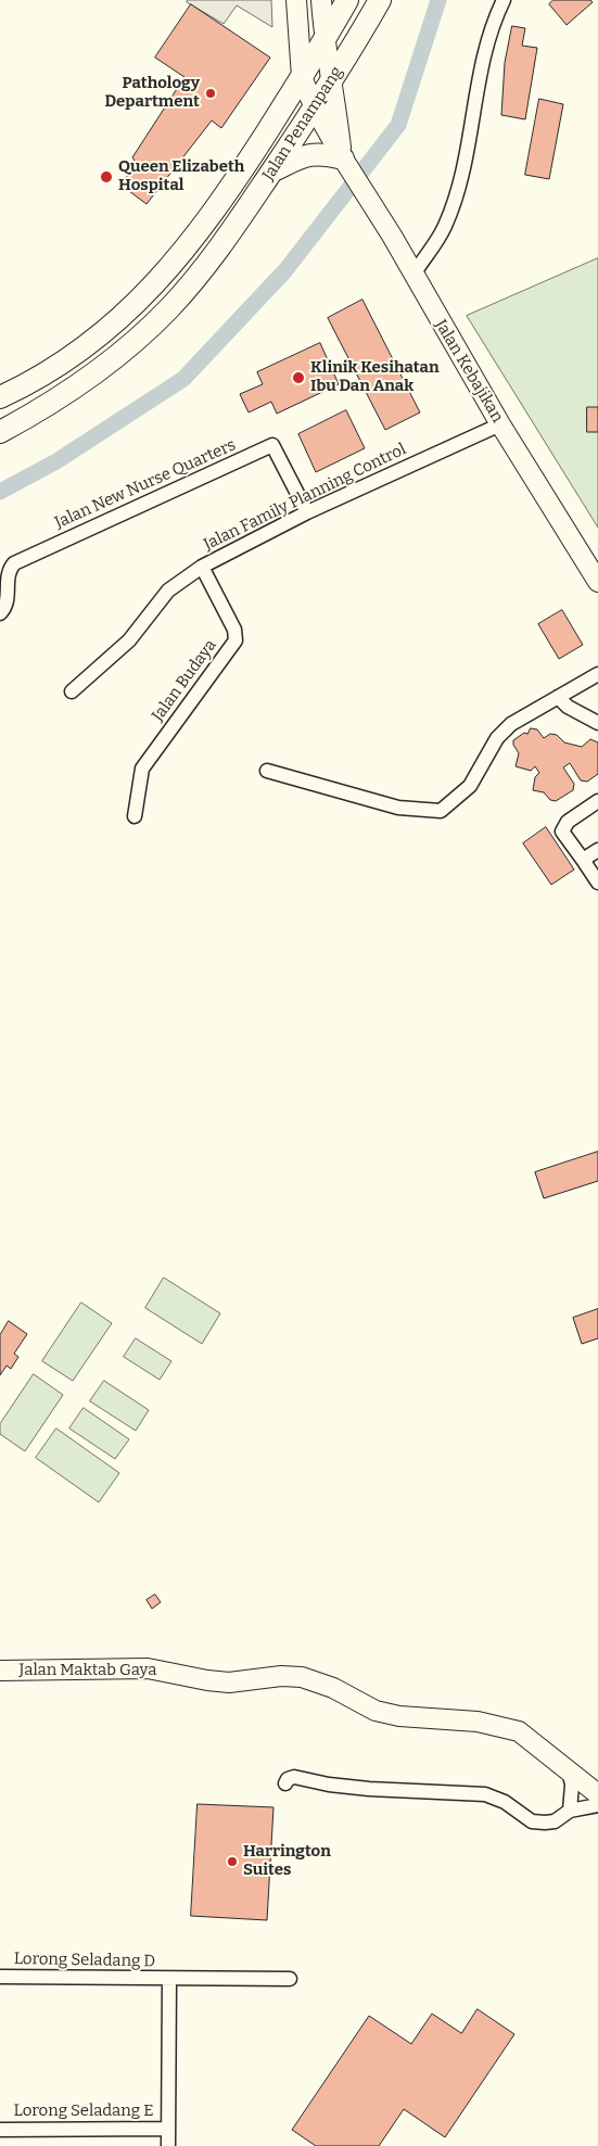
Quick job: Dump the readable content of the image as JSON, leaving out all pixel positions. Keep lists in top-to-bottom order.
{
  "streets": {
    "main road": ["Jalan Penampang"],
    "street": [
      "Jalan Kebajikan",
      "Jalan New Nurse Quarters",
      "Jalan Family Planning Control",
      "Jalan Budaya",
      "Jalan Maktab Gaya",
      "Lorong Seladang D",
      "Lorong Seladang E"
    ]
  },
  "crossings": [
    ["Jalan Penampang", "Jalan Kebajikan"],
    ["Jalan Kebajikan", "Jalan Family Planning Control"],
    ["Jalan New Nurse Quarters", "Jalan Family Planning Control"],
    ["Jalan Family Planning Control", "Jalan Budaya"]
  ],
  "places": [
    "Pathology Department",
    "Queen Elizabeth Hospital",
    "Klinik Kesihatan Ibu Dan Anak",
    "Harrington Suites"
  ]
}
